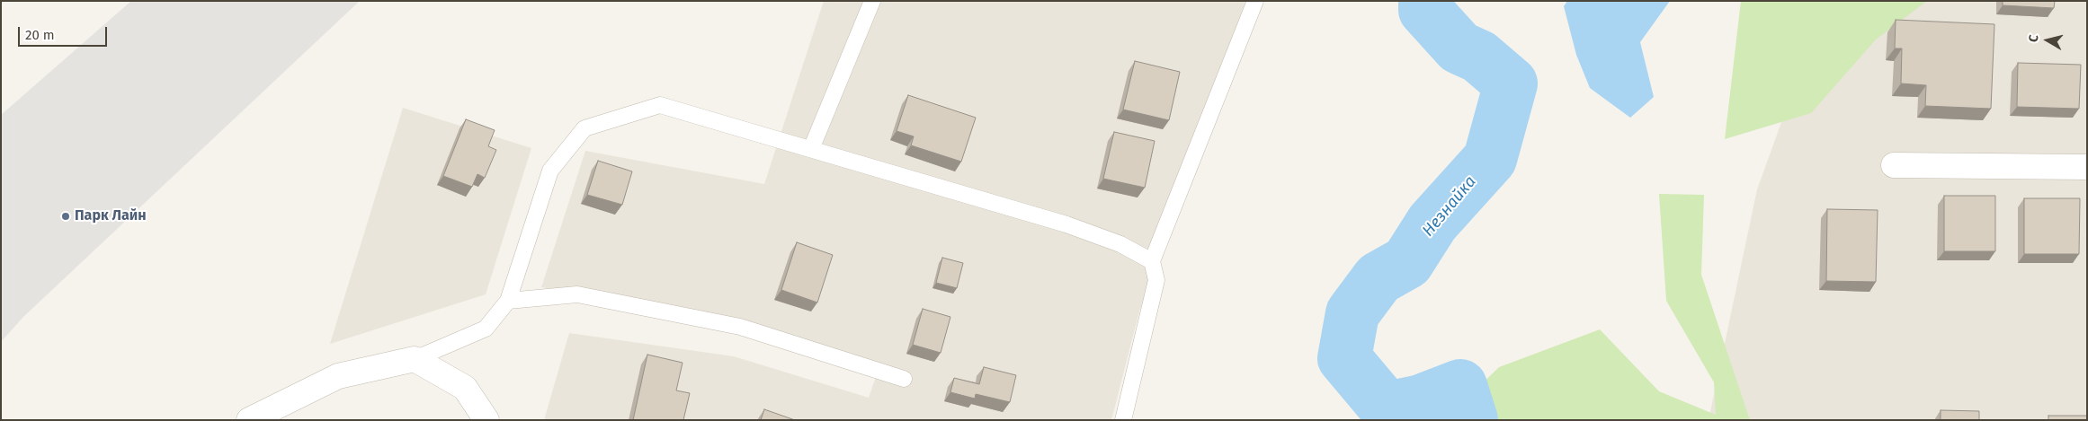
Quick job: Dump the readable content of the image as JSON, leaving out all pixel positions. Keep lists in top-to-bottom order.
{
  "water": ["Незнайка"],
  "places": ["Парк Лайн"],
  "scale_bar": "20 m",
  "north": "left"
}
